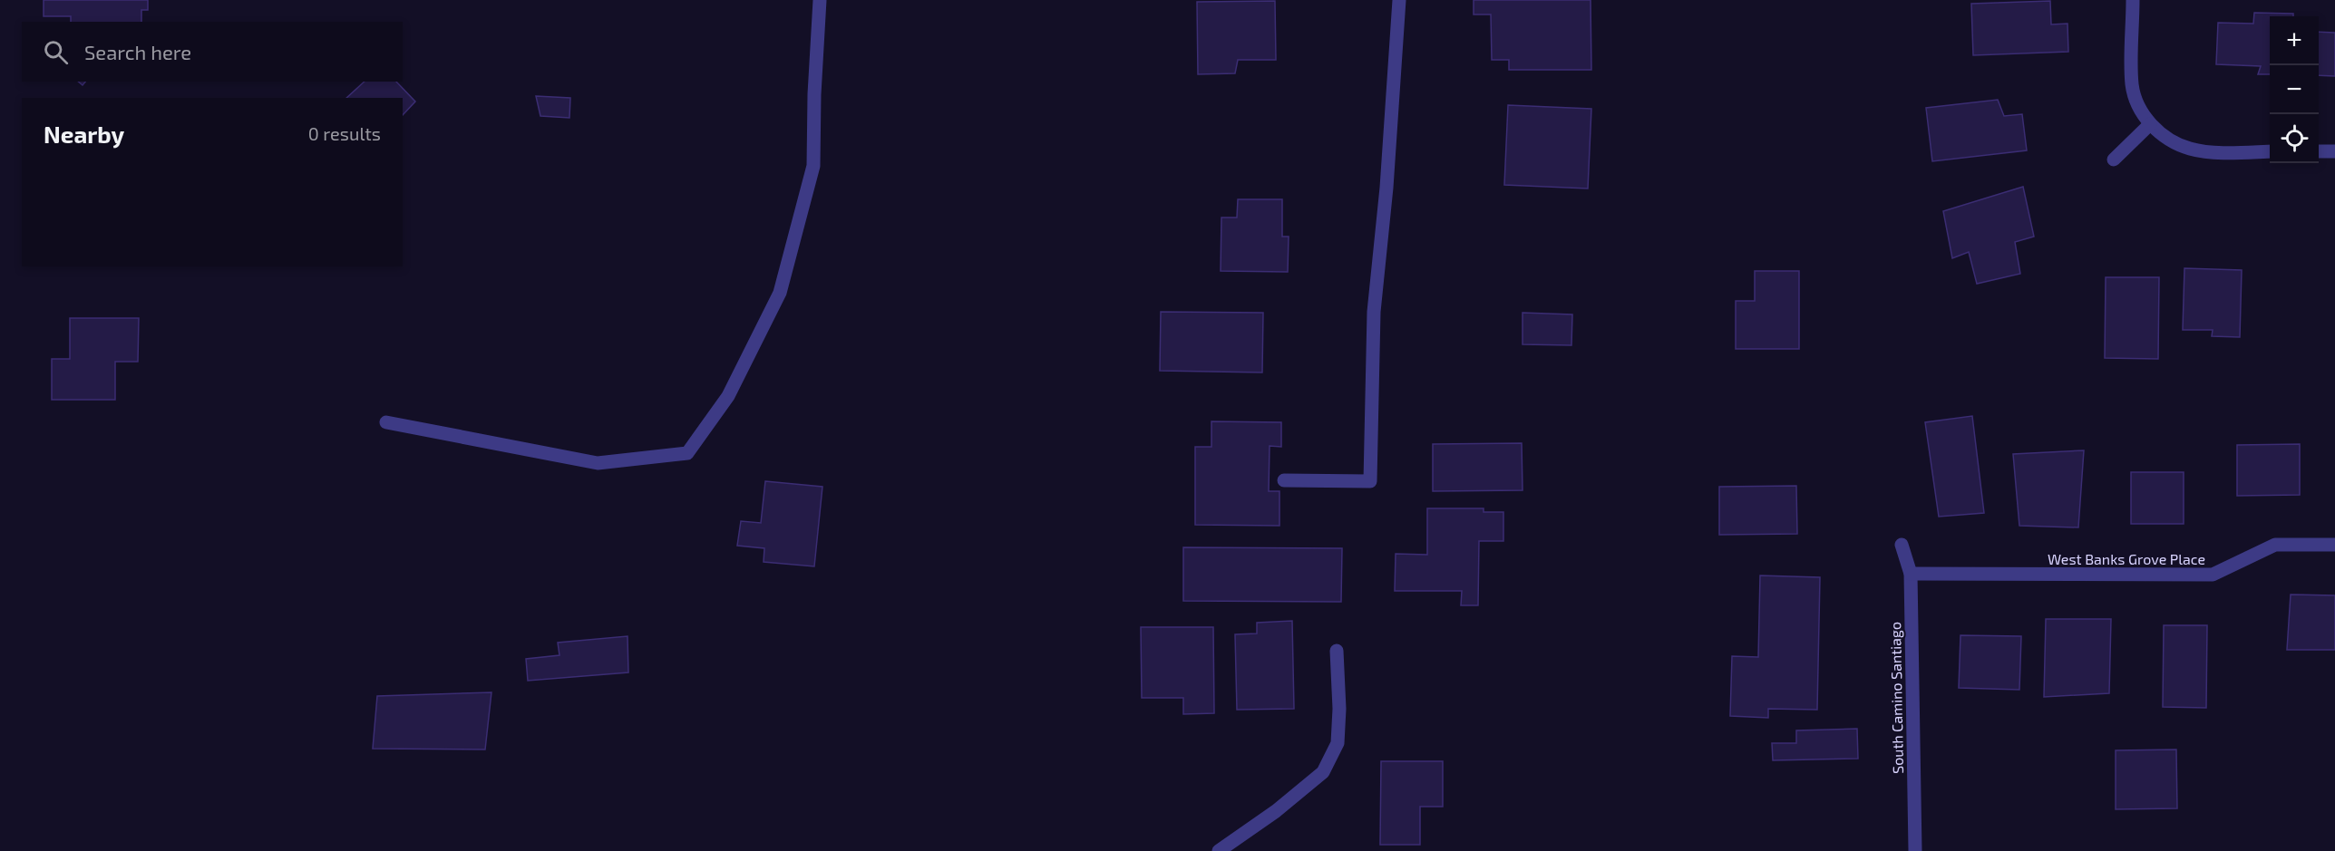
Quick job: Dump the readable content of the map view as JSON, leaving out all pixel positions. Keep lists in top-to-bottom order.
{
  "streets": {
    "street": ["West Banks Grove Place", "South Camino Santiago"]
  },
  "crossings": [
    ["West Banks Grove Place", "South Camino Santiago"]
  ],
  "page": {
    "map_buttons": ["+", "−"],
    "search": "Search here",
    "heading": ["Nearby", "0 results"]
  }
}
